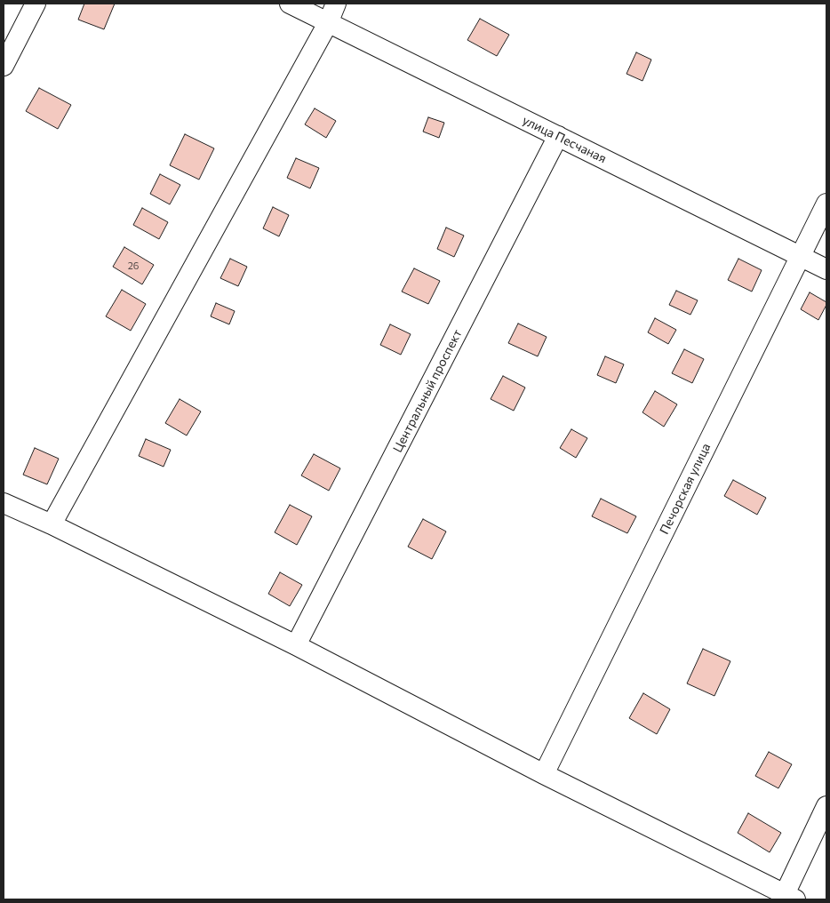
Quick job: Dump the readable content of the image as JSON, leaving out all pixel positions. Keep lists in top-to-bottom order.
{
  "streets": {
    "street": ["улица Песчаная", "Центральный проспект", "Печорская улица"]
  },
  "crossings": [
    ["улица Песчаная", "Центральный проспект"],
    ["улица Песчаная", "Печорская улица"]
  ],
  "house_numbers": ["26"]
}
